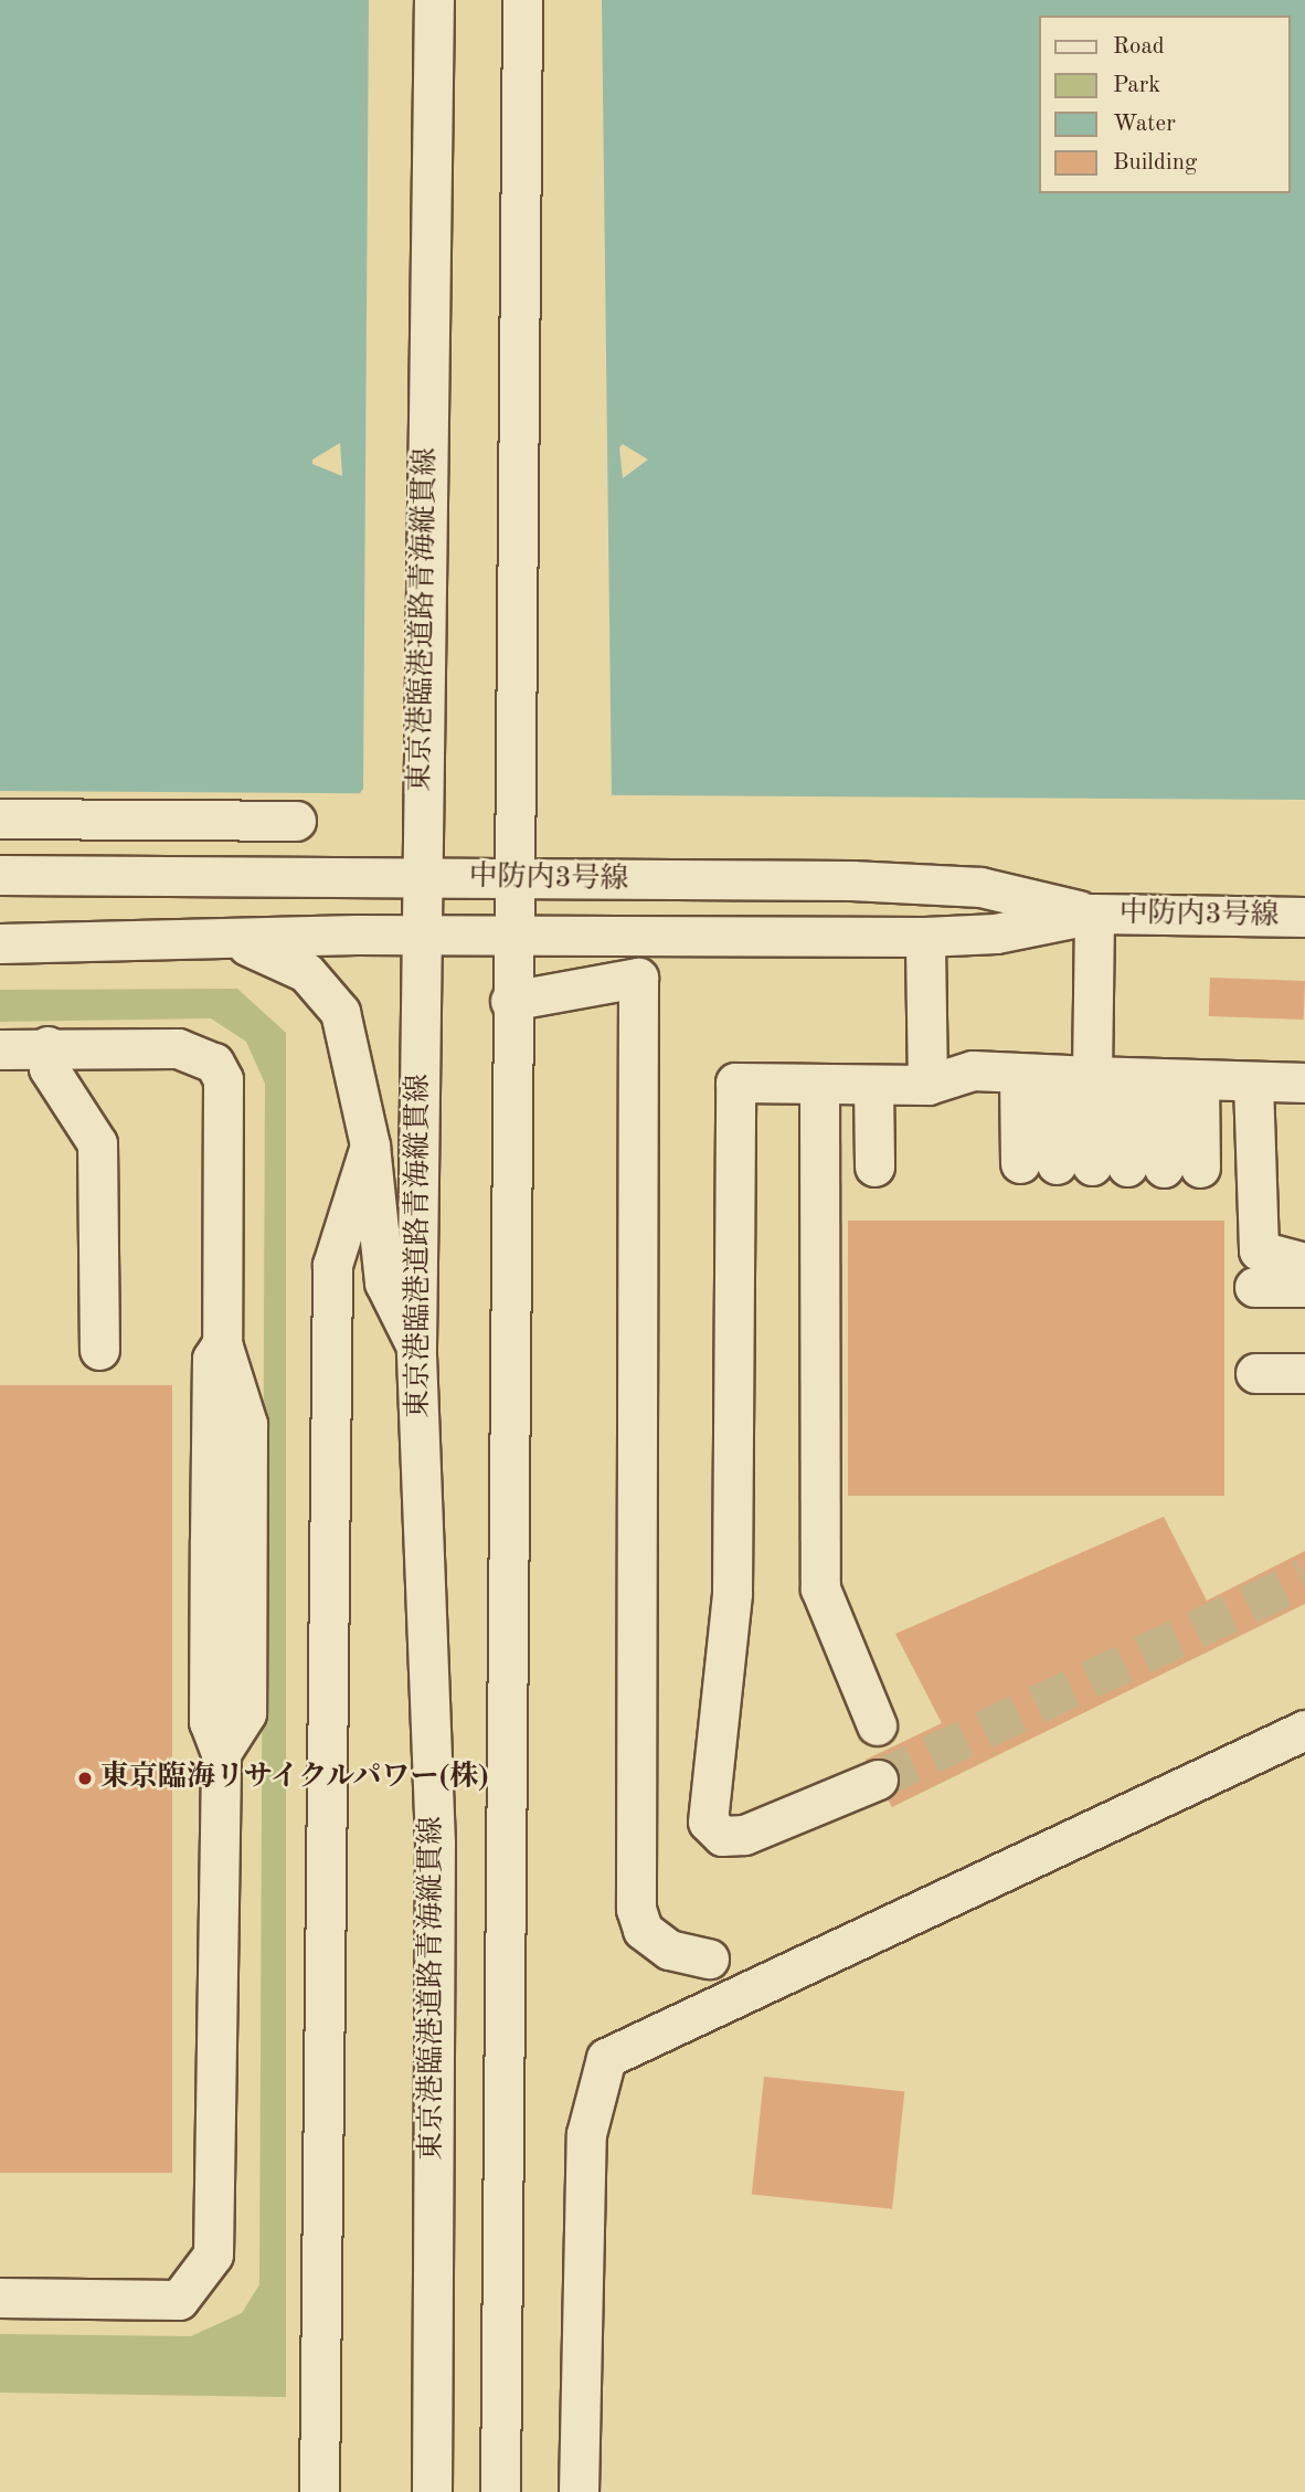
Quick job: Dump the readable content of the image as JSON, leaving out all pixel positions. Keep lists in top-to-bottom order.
{
  "streets": {
    "street": ["東京港臨港道路青海縦貫線", "中防内3号線"]
  },
  "crossings": [
    ["東京港臨港道路青海縦貫線", "中防内3号線"]
  ],
  "places": ["東京臨海リサイクルパワー(株)"],
  "legend": [
    "Road",
    "Park",
    "Water",
    "Building"
  ]
}
